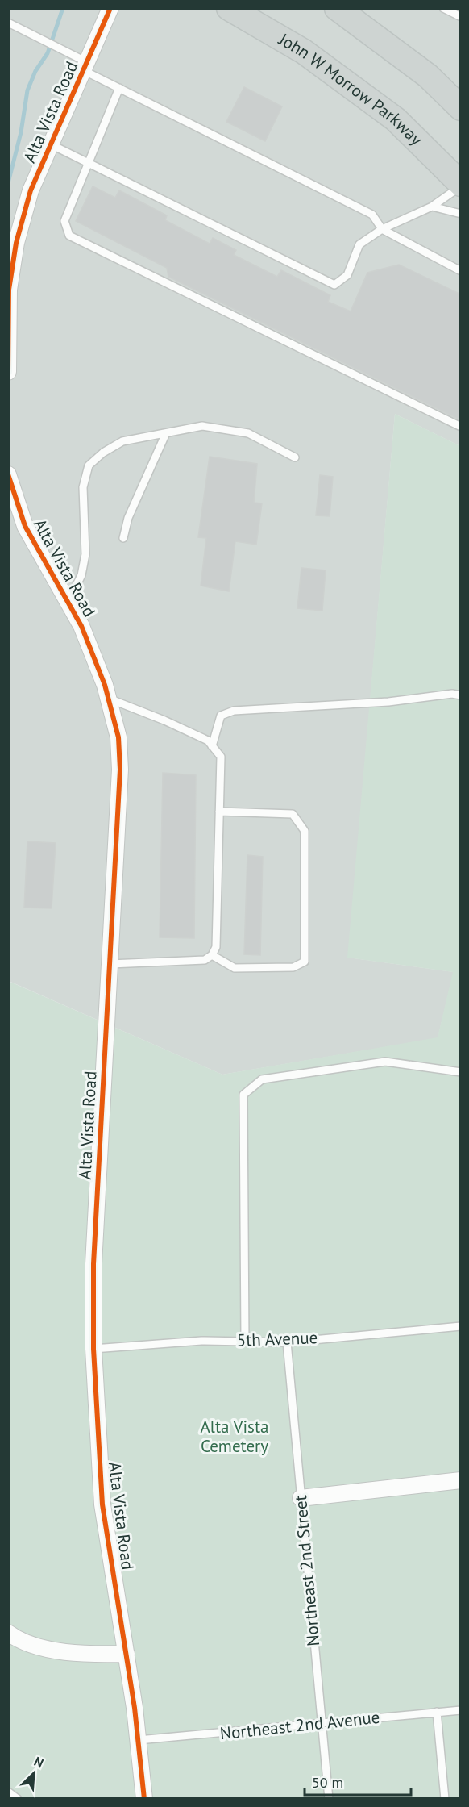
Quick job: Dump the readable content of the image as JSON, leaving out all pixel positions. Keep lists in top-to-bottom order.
{
  "streets": {
    "main road": ["John W Morrow Parkway"],
    "street": ["Alta Vista Road"],
    "lane": ["5th Avenue", "Northeast 2nd Street", "Northeast 2nd Avenue"]
  },
  "crossings": [
    ["Alta Vista Road", "5th Avenue"],
    ["Alta Vista Road", "Northeast 2nd Avenue"],
    ["5th Avenue", "Northeast 2nd Street"],
    ["Northeast 2nd Street", "Northeast 2nd Avenue"]
  ],
  "parks": ["Alta Vista Cemetery"],
  "scale_bar": "50 m",
  "north": "top right"
}
